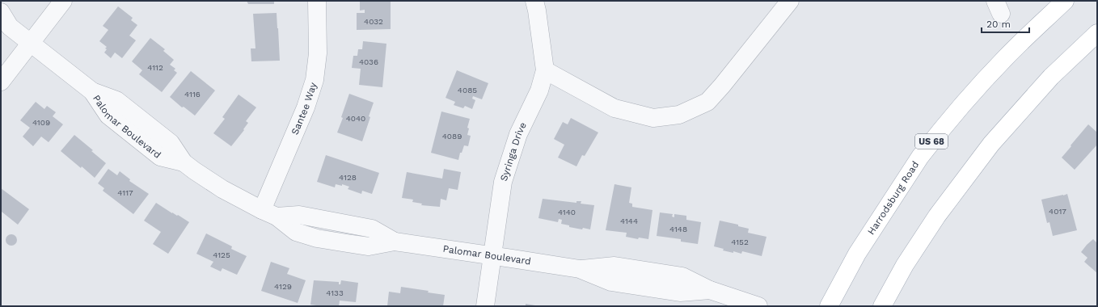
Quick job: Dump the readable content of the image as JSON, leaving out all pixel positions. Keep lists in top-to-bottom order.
{
  "streets": {
    "main road": ["US 68", "Harrodsburg Road"],
    "street": ["Santee Way", "Palomar Boulevard", "Syringa Drive"]
  },
  "crossings": [
    ["Santee Way", "Palomar Boulevard"],
    ["Palomar Boulevard", "Syringa Drive"]
  ],
  "house_numbers": [
    "4032",
    "4036",
    "4112",
    "4085",
    "4116",
    "4040",
    "4109",
    "4089",
    "4128",
    "4117",
    "4017",
    "4140",
    "4144",
    "4148",
    "4152",
    "4125",
    "4129",
    "4133"
  ],
  "scale_bar": "20 m"
}
